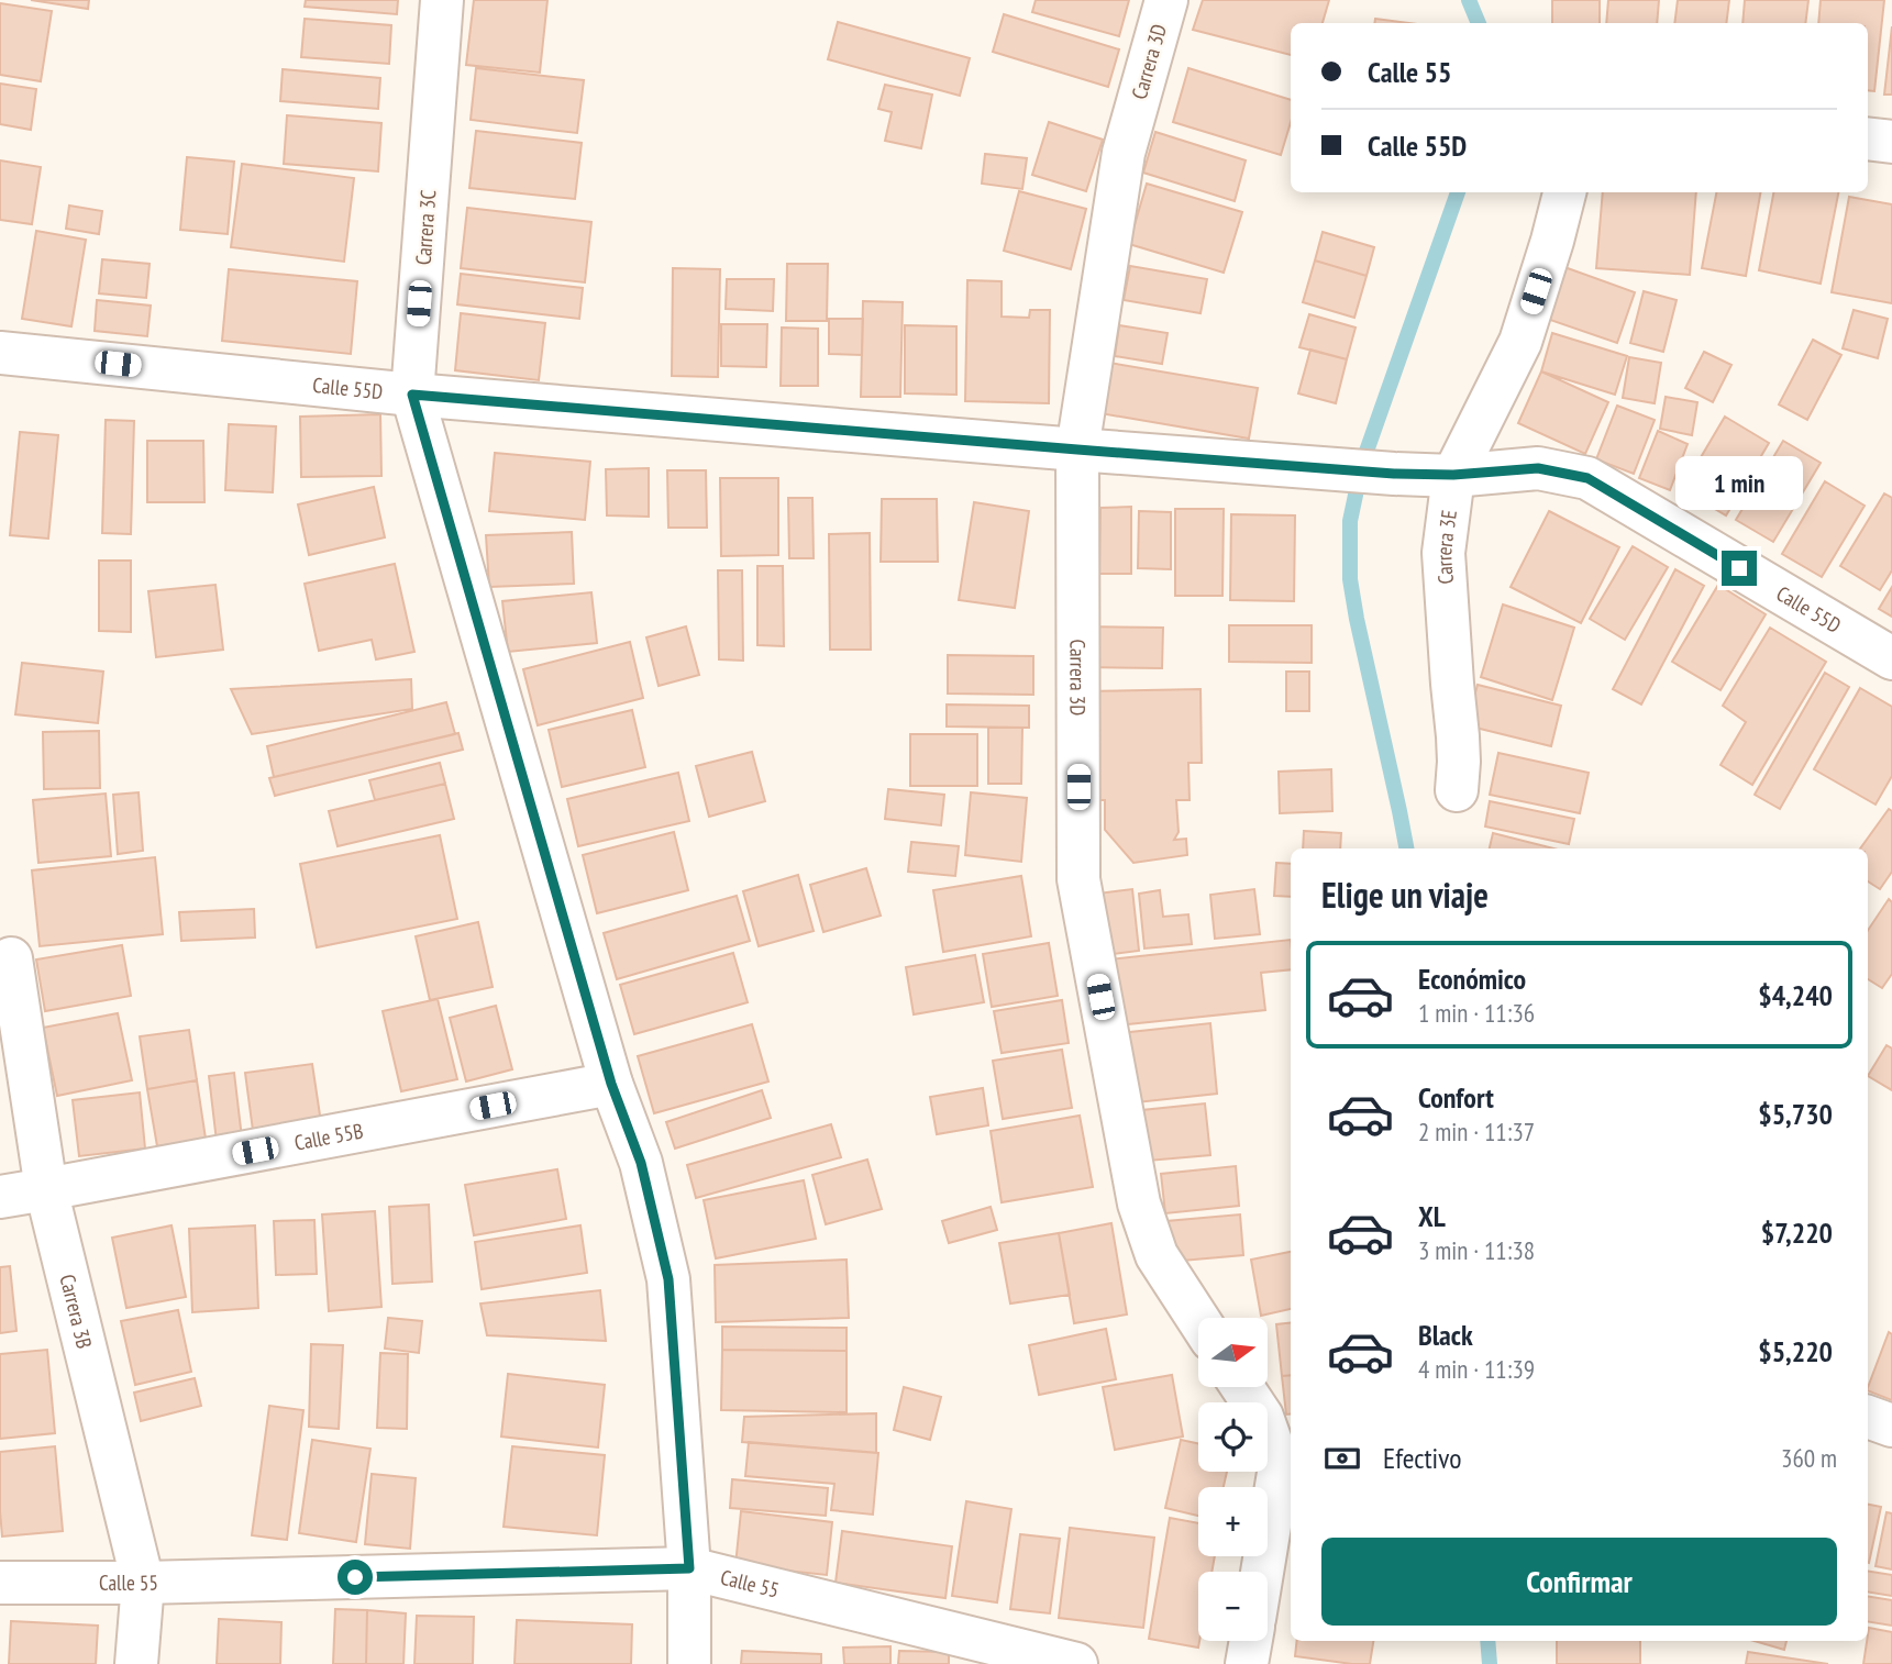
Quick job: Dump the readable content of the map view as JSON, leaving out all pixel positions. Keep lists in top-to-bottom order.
{
  "streets": {
    "street": [
      "Carrera 3D",
      "Carrera 3C",
      "Calle 55D",
      "Carrera 3E",
      "Calle 55B",
      "Carrera 3B",
      "Calle 55"
    ]
  },
  "crossings": [
    ["Carrera 3D", "Calle 55D"],
    ["Carrera 3C", "Calle 55D"],
    ["Carrera 3C", "Calle 55B"],
    ["Carrera 3C", "Calle 55"],
    ["Calle 55D", "Carrera 3E"],
    ["Calle 55B", "Carrera 3B"],
    ["Carrera 3B", "Calle 55"]
  ],
  "north": "right",
  "page": {
    "banner": ["Calle 55", "Calle 55D"],
    "bubble": "1 min",
    "heading": "Elige un viaje",
    "list": [
      {
        "name": "Económico",
        "note": "1 min · 11:36",
        "value": "$4,240"
      },
      {
        "name": "Confort",
        "note": "2 min · 11:37",
        "value": "$5,730"
      },
      {
        "name": "XL",
        "note": "3 min · 11:38",
        "value": "$7,220"
      },
      {
        "name": "Black",
        "note": "4 min · 11:39",
        "value": "$5,220"
      }
    ],
    "map_buttons": ["+", "−"],
    "pay": ["Efectivo", "360 m"],
    "buttons": "Confirmar"
  }
}
